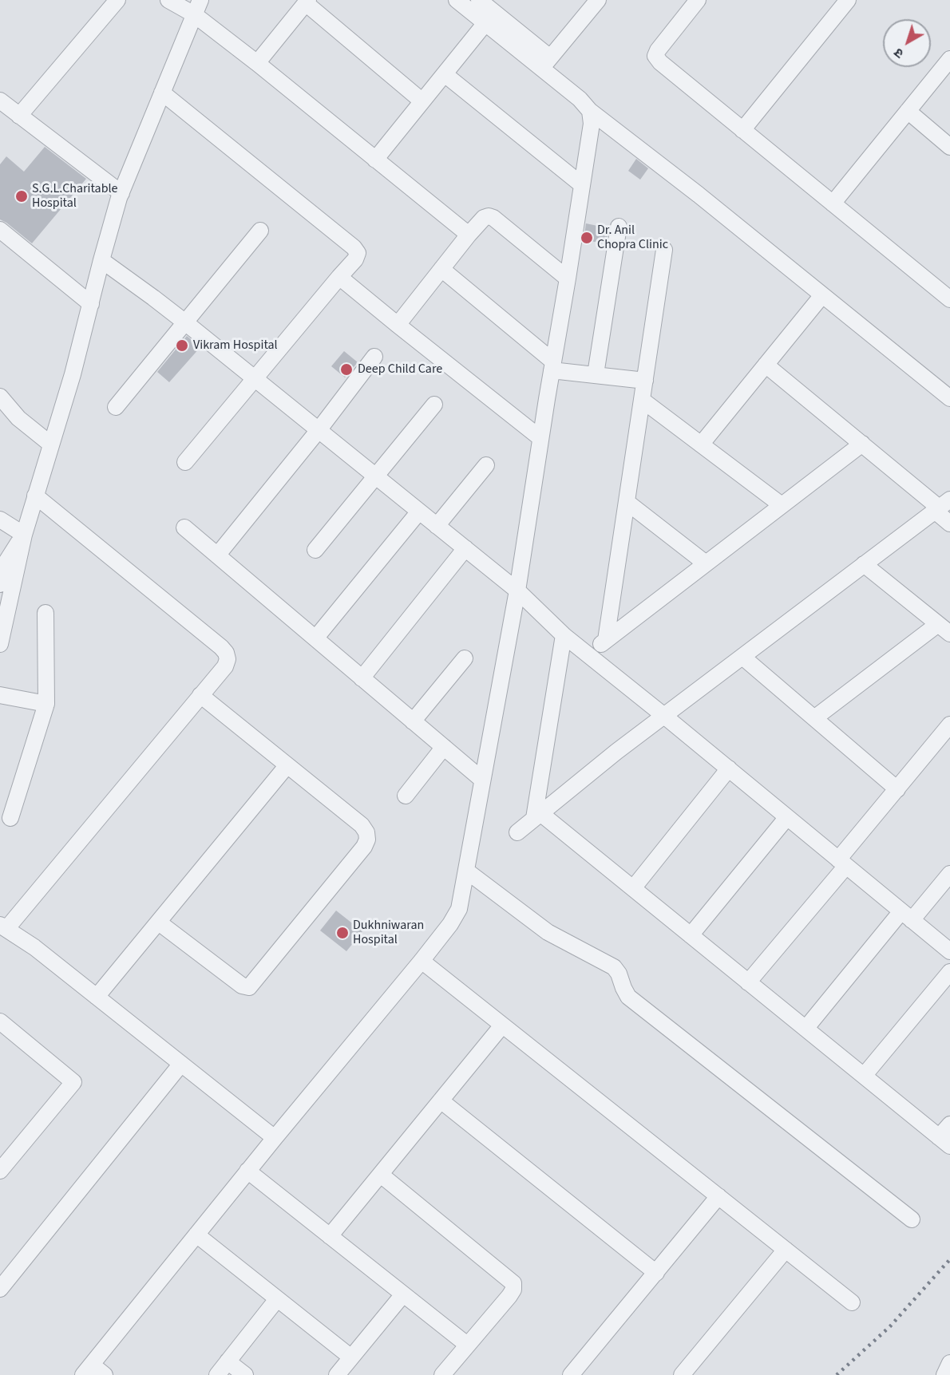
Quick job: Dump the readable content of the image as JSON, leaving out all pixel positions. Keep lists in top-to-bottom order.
{
  "places": [
    "S.G.L.Charitable Hospital",
    "Dr. Anil Chopra Clinic",
    "Vikram Hospital",
    "Deep Child Care",
    "Dukhniwaran Hospital"
  ],
  "north": "bottom left"
}
